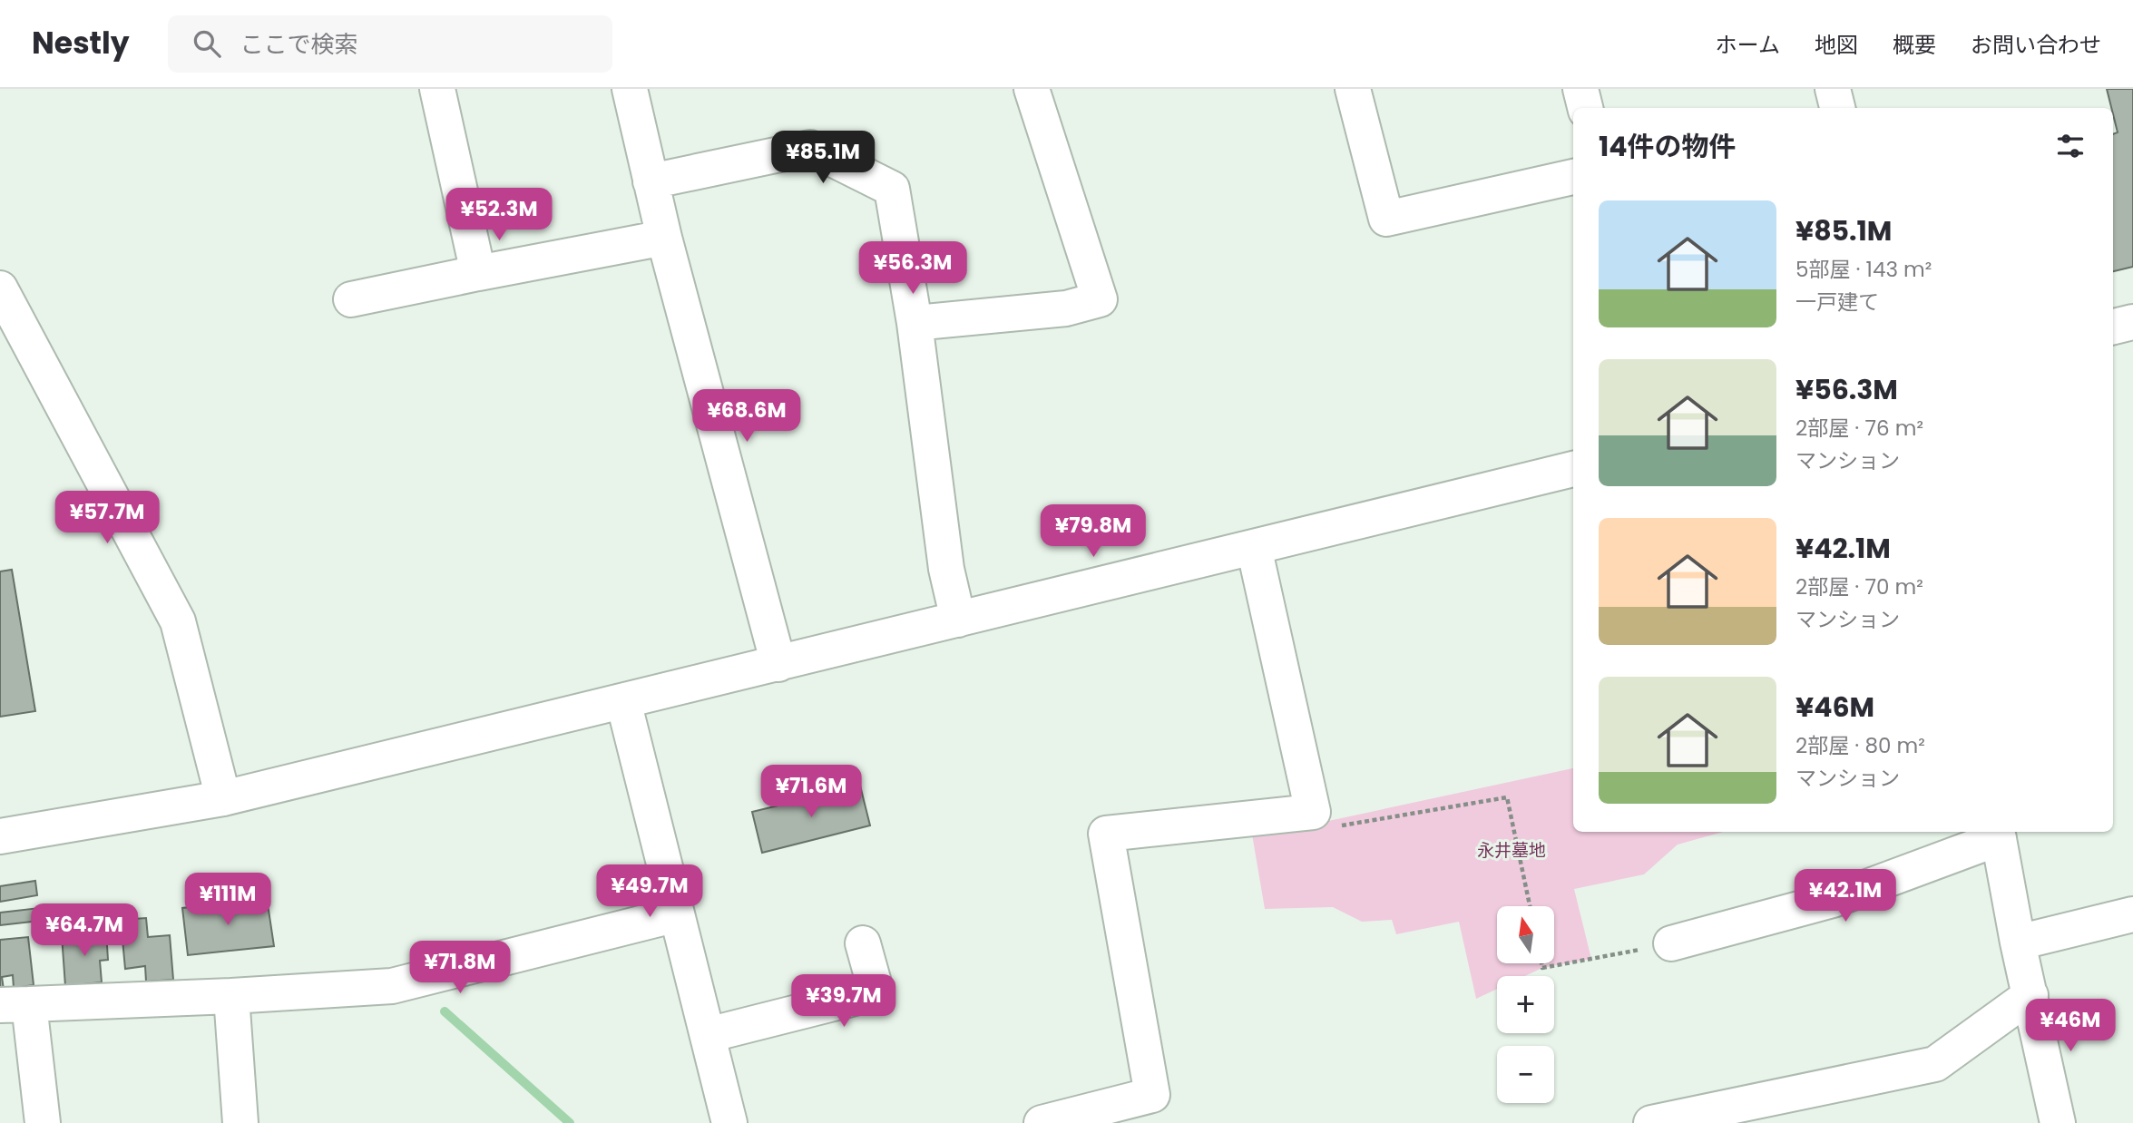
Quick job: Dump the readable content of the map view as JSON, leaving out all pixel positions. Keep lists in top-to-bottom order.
{
  "parks": ["永井墓地"],
  "north": "top",
  "page": {
    "header": "Nestly",
    "search": "ここで検索",
    "nav": [
      "ホーム",
      "地図",
      "概要",
      "お問い合わせ"
    ],
    "heading": "14件の物件",
    "price": [
      "¥85.1M",
      "¥52.3M",
      "¥56.3M",
      "¥68.6M",
      "¥57.7M",
      "¥79.8M",
      "¥71.6M",
      "¥49.7M",
      "¥42.1M",
      "¥111M",
      "¥64.7M",
      "¥71.8M",
      "¥39.7M",
      "¥46M"
    ],
    "list": [
      {
        "name": "¥85.1M",
        "note": "5部屋 · 143 m² · 一戸建て"
      },
      {
        "name": "¥56.3M",
        "note": "2部屋 · 76 m² · マンション"
      },
      {
        "name": "¥42.1M",
        "note": "2部屋 · 70 m² · マンション"
      },
      {
        "name": "¥46M",
        "note": "2部屋 · 80 m² · マンション"
      }
    ],
    "map_buttons": ["+", "−"]
  }
}
